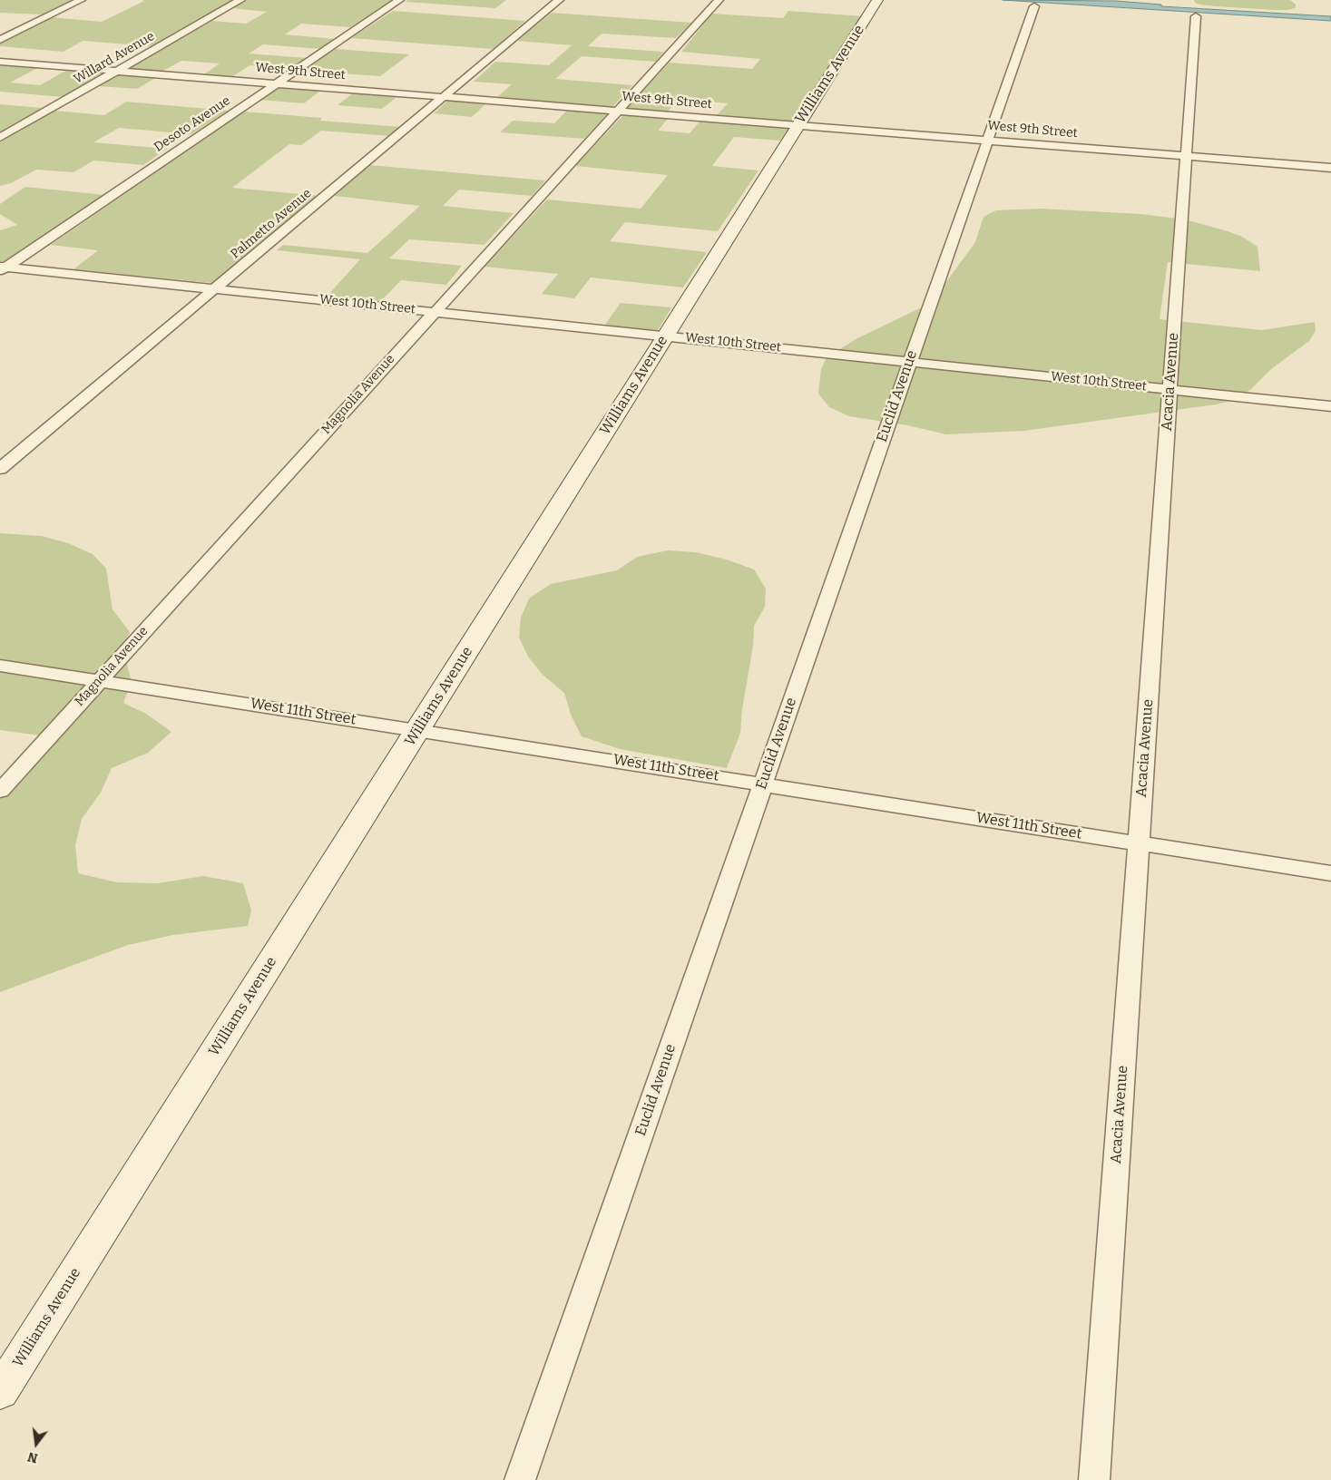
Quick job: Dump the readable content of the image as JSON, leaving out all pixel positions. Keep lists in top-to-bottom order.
{
  "streets": {
    "street": [
      "Willard Avenue",
      "West 9th Street",
      "Williams Avenue",
      "Desoto Avenue",
      "Palmetto Avenue",
      "West 10th Street",
      "Acacia Avenue",
      "Magnolia Avenue",
      "Euclid Avenue",
      "West 11th Street"
    ]
  },
  "crossings": [
    ["Willard Avenue", "West 9th Street"],
    ["West 9th Street", "Williams Avenue"],
    ["West 9th Street", "Desoto Avenue"],
    ["West 9th Street", "Palmetto Avenue"],
    ["West 9th Street", "Acacia Avenue"],
    ["West 9th Street", "Magnolia Avenue"],
    ["West 9th Street", "Euclid Avenue"],
    ["Williams Avenue", "West 10th Street"],
    ["Williams Avenue", "West 11th Street"],
    ["Desoto Avenue", "West 10th Street"],
    ["Palmetto Avenue", "West 10th Street"],
    ["West 10th Street", "Acacia Avenue"],
    ["West 10th Street", "Magnolia Avenue"],
    ["West 10th Street", "Euclid Avenue"],
    ["Acacia Avenue", "West 11th Street"],
    ["Magnolia Avenue", "West 11th Street"],
    ["Euclid Avenue", "West 11th Street"]
  ],
  "north": "bottom"
}
